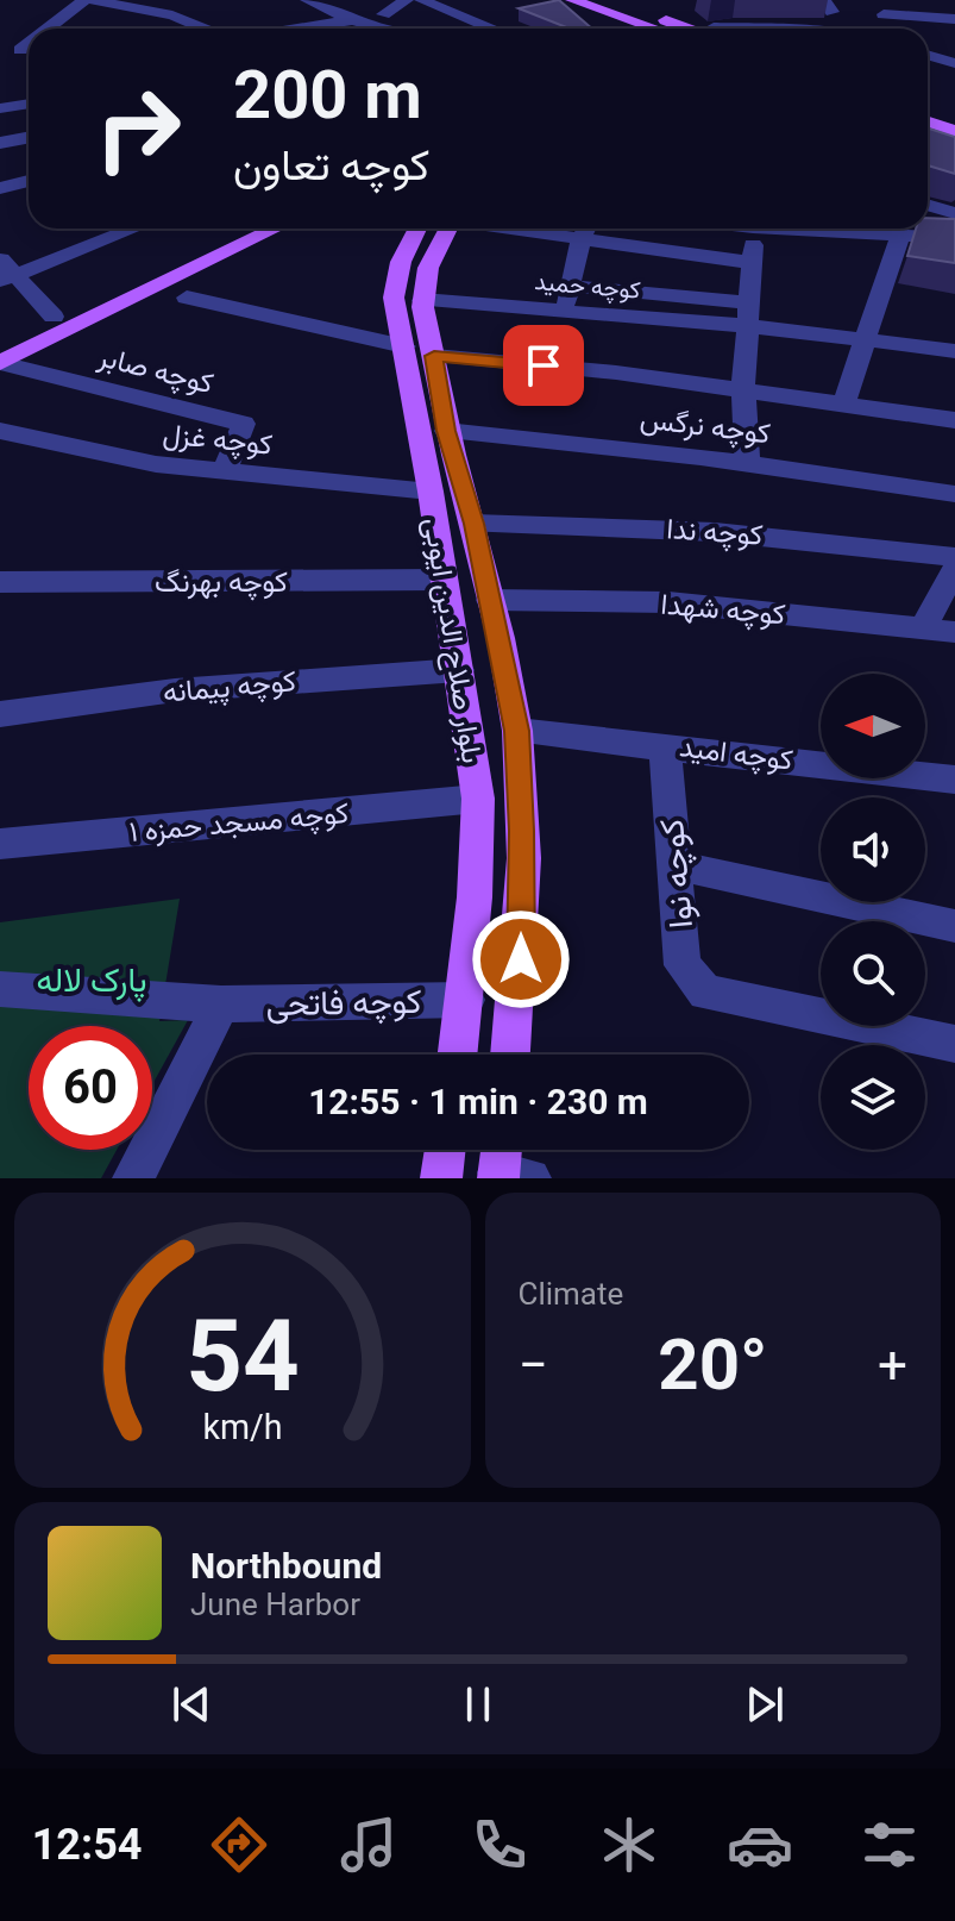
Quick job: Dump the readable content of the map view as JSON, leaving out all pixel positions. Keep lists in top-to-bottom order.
{
  "streets": {
    "main road": ["بلوار صلاح الدین ایوبی"],
    "street": [
      "کوچه حمید",
      "کوچه صابر",
      "کوچه نرگس",
      "کوچه غزل",
      "کوچه ندا",
      "کوچه بهرنگ",
      "کوچه شهدا",
      "کوچه پیمانه",
      "کوچه امید",
      "کوچه مسجد حمزه ۱",
      "کوچه نوا",
      "کوچه فاتحی"
    ]
  },
  "crossings": [
    ["کوچه حمید", "بلوار صلاح الدین ایوبی"],
    ["کوچه صابر", "کوچه غزل"],
    ["کوچه نرگس", "بلوار صلاح الدین ایوبی"],
    ["کوچه غزل", "بلوار صلاح الدین ایوبی"],
    ["کوچه ندا", "بلوار صلاح الدین ایوبی"],
    ["کوچه بهرنگ", "بلوار صلاح الدین ایوبی"],
    ["کوچه شهدا", "بلوار صلاح الدین ایوبی"],
    ["بلوار صلاح الدین ایوبی", "کوچه پیمانه"],
    ["بلوار صلاح الدین ایوبی", "کوچه امید"],
    ["بلوار صلاح الدین ایوبی", "کوچه مسجد حمزه ۱"],
    ["بلوار صلاح الدین ایوبی", "کوچه فاتحی"],
    ["کوچه امید", "کوچه نوا"]
  ],
  "parks": ["پارک لاله"],
  "north": "left",
  "page": {
    "turn": ["200 m", "کوچه تعاون"],
    "limit": "60",
    "trip": "12:55 · 1 min · 230 m",
    "tile": "Climate",
    "heat": ["−", "20°", "+"],
    "song": ["Northbound", "June Harbor"],
    "tabs": "12:54",
    "gauge": ["54", "km/h"]
  }
}
